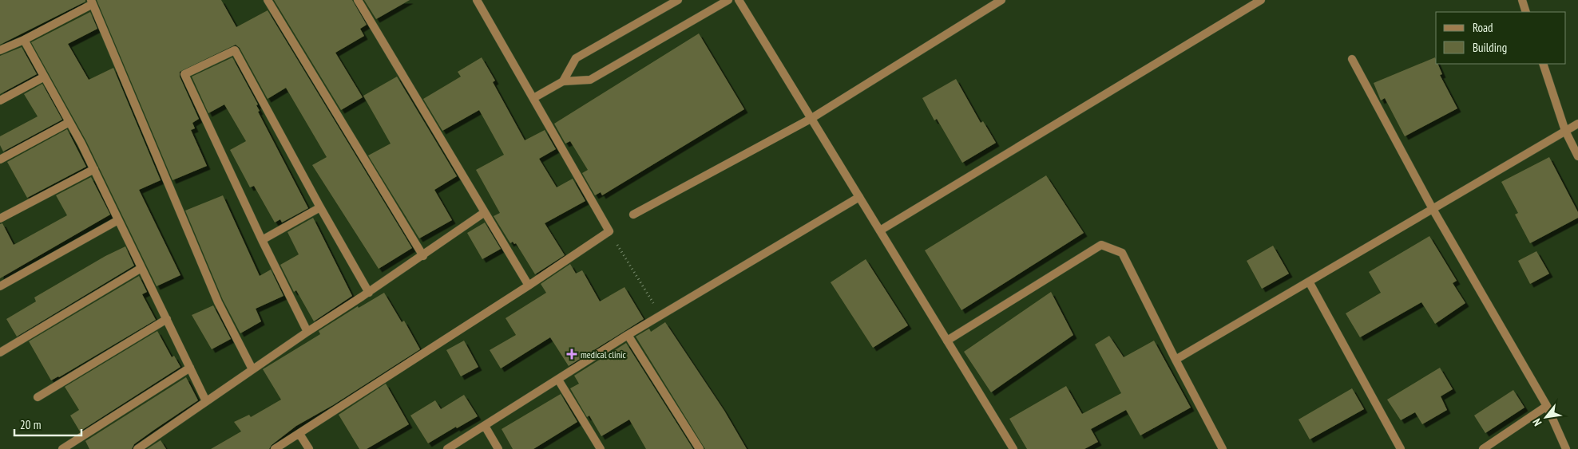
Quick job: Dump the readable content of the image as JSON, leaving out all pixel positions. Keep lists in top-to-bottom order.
{
  "places": {
    "health": ["medical clinic"]
  },
  "legend": ["Road", "Building"],
  "scale_bar": "20 m",
  "north": "bottom left"
}
